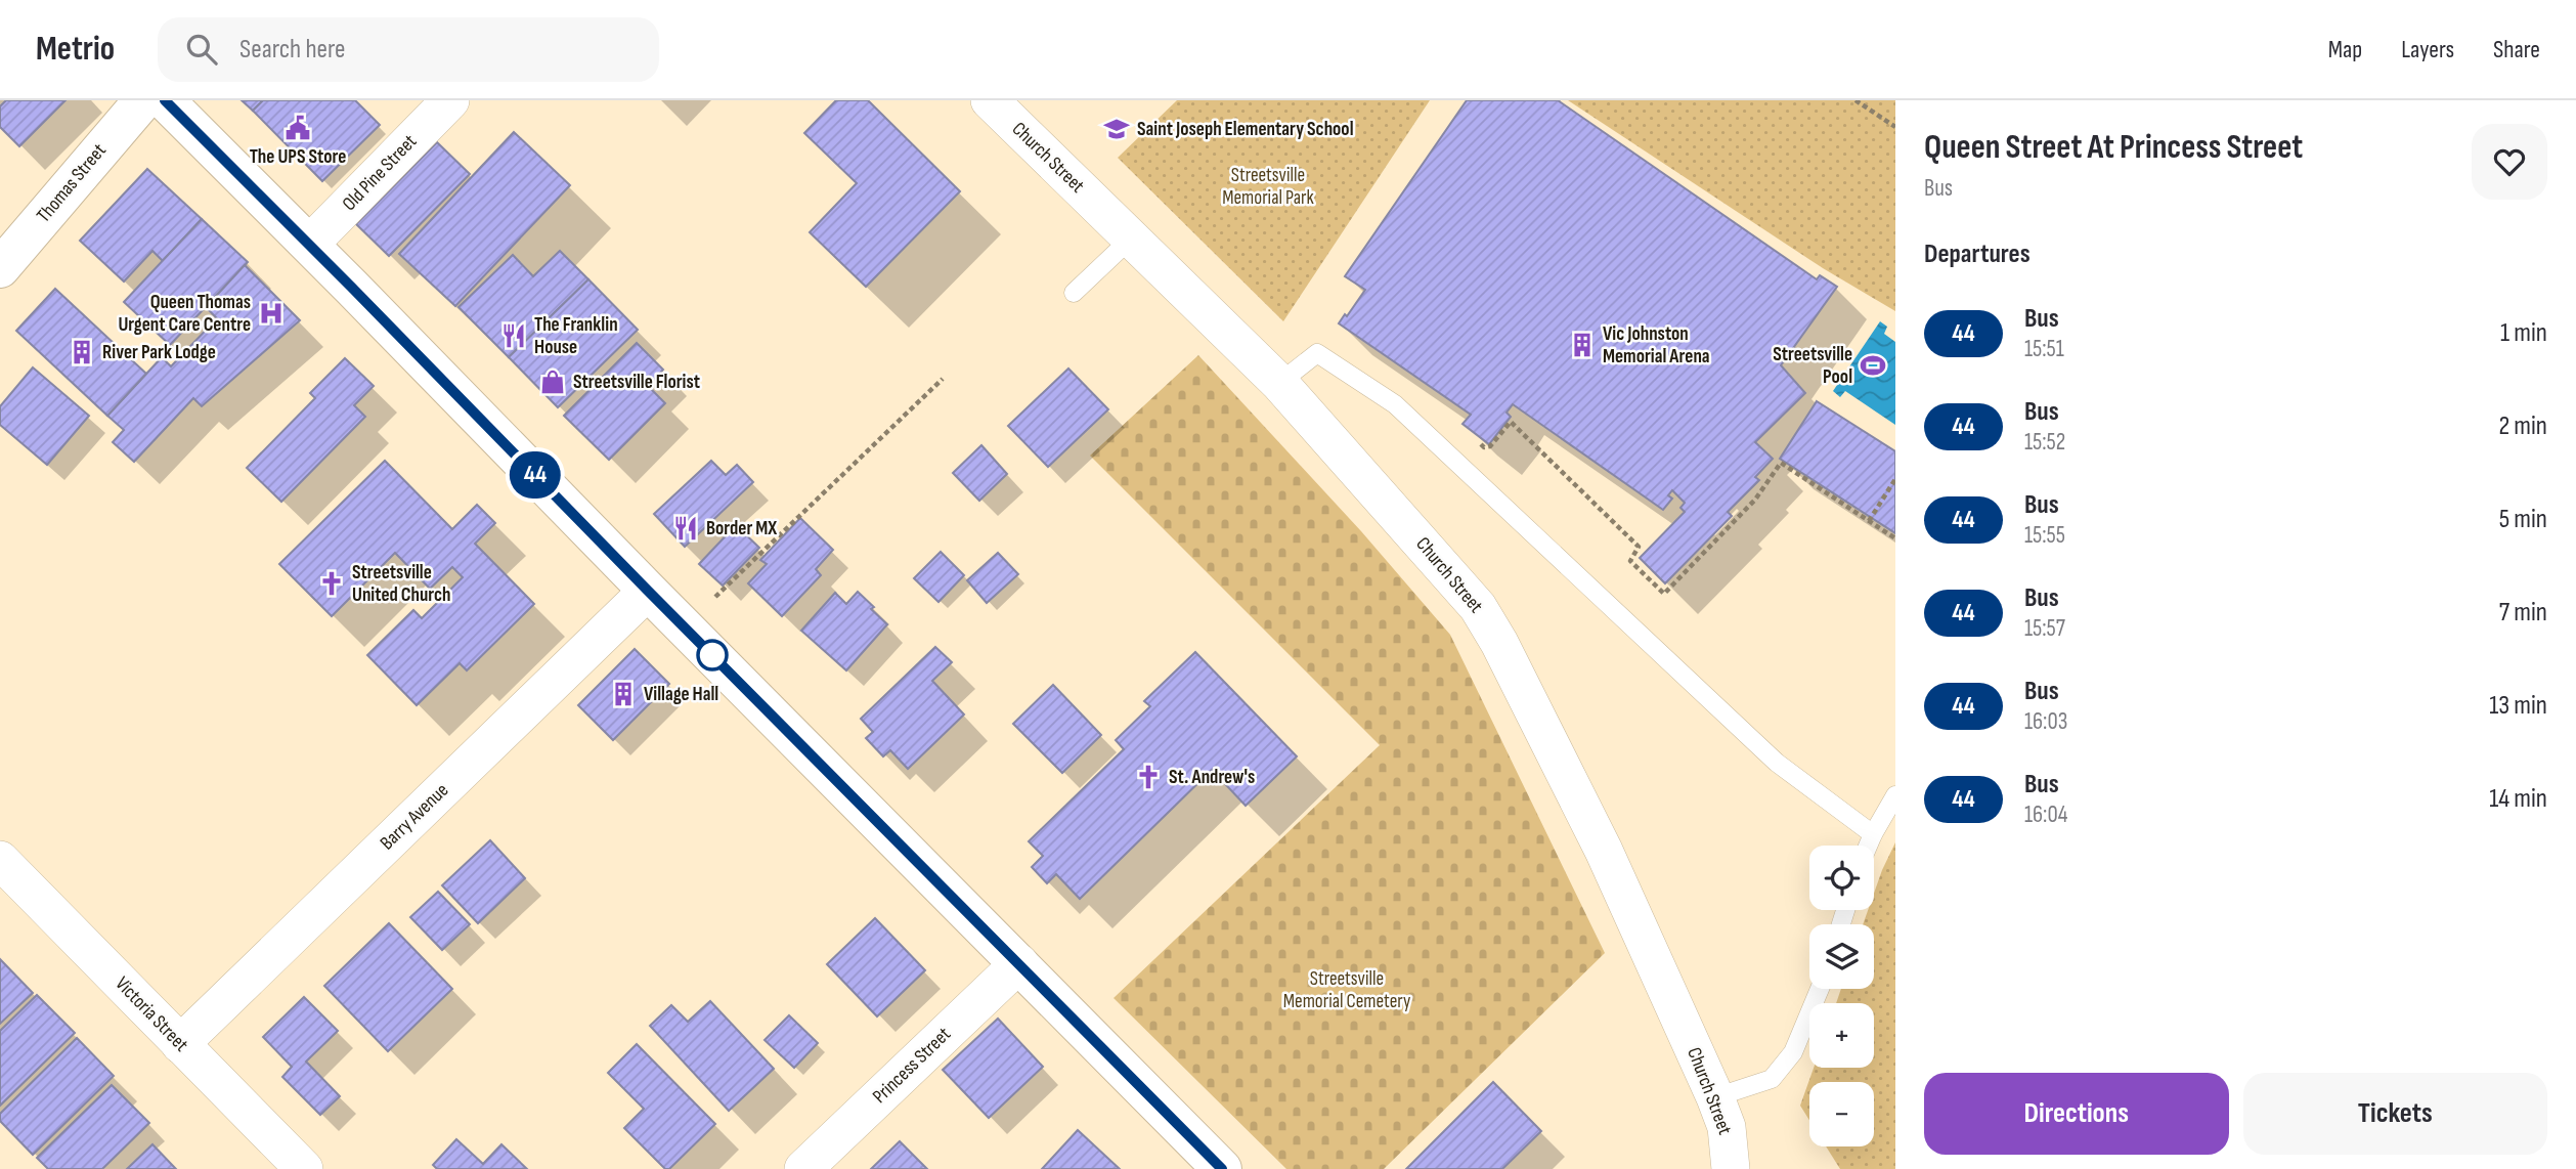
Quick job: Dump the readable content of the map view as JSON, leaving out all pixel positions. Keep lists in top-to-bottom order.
{
  "streets": {
    "main road": ["Thomas Street"],
    "street": [
      "Church Street",
      "Old Pine Street",
      "Barry Avenue",
      "Victoria Street",
      "Princess Street"
    ]
  },
  "crossings": [
    ["Barry Avenue", "Victoria Street"]
  ],
  "parks": ["Streetsville Memorial Park", "Streetsville Memorial Cemetery"],
  "places": {
    "public building": ["The UPS Store"],
    "school or university": ["Saint Joseph Elementary School"],
    "hospital": ["Queen Thomas Urgent Care Centre"],
    "restaurant": ["The Franklin House", "Border MX"],
    "building": ["Vic Johnston Memorial Arena", "River Park Lodge", "Village Hall"],
    "sports": ["Streetsville Pool"],
    "shop": ["Streetsville Florist"],
    "church": ["Streetsville United Church", "St. Andrew's"]
  },
  "lines": ["bus line 44"],
  "page": {
    "header": "Metrio",
    "search": "Search here",
    "nav": ["Map", "Layers", "Share"],
    "on_map": "44",
    "heading": [
      ["Queen Street At Princess Street", "Bus"],
      "Departures"
    ],
    "list": [
      {
        "mark": "44",
        "name": "Bus",
        "note": "15:51",
        "value": "1 min"
      },
      {
        "mark": "44",
        "name": "Bus",
        "note": "15:52",
        "value": "2 min"
      },
      {
        "mark": "44",
        "name": "Bus",
        "note": "15:55",
        "value": "5 min"
      },
      {
        "mark": "44",
        "name": "Bus",
        "note": "15:57",
        "value": "7 min"
      },
      {
        "mark": "44",
        "name": "Bus",
        "note": "16:03",
        "value": "13 min"
      },
      {
        "mark": "44",
        "name": "Bus",
        "note": "16:04",
        "value": "14 min"
      }
    ],
    "map_buttons": ["+", "−"],
    "buttons": ["Directions", "Tickets"]
  }
}
